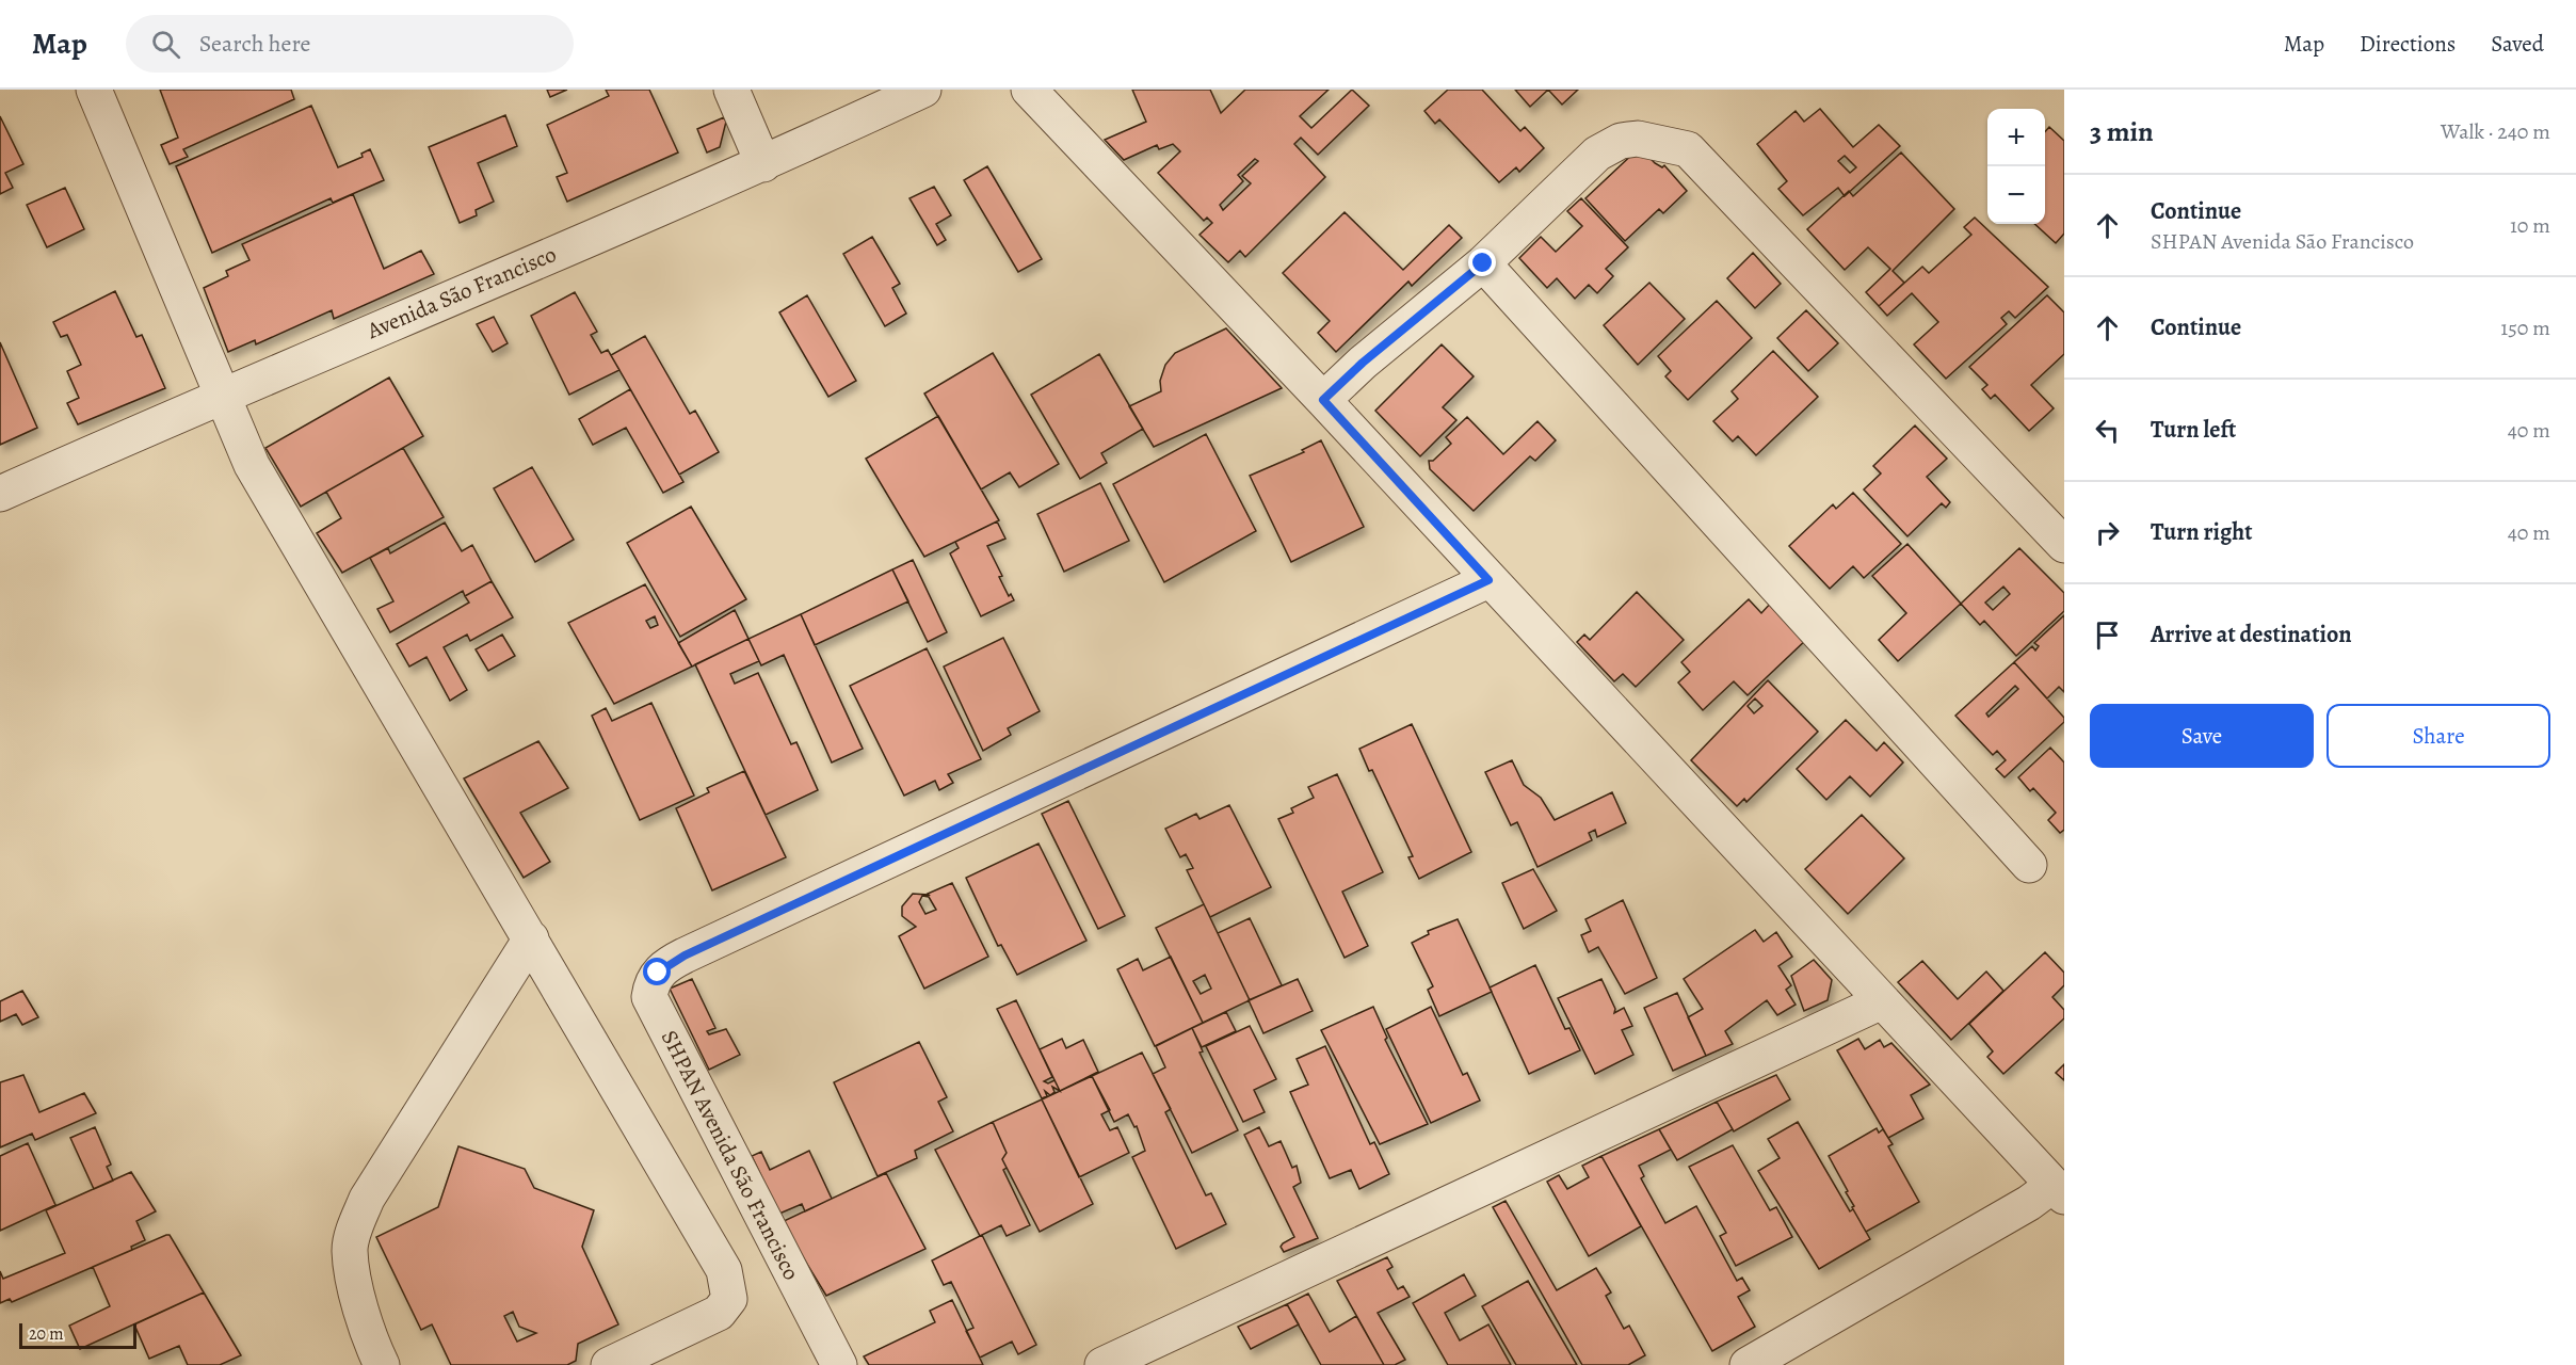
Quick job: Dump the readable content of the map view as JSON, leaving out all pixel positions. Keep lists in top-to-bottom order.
{
  "streets": {
    "street": ["Avenida São Francisco", "SHPAN Avenida São Francisco"]
  },
  "scale_bar": "20 m",
  "page": {
    "header": "Map",
    "search": "Search here",
    "nav": ["Map", "Directions", "Saved"],
    "heading": ["3 min", "Walk · 240 m"],
    "map_buttons": ["+", "−"],
    "list": [
      ["Continue", "SHPAN Avenida São Francisco", "10 m"],
      ["Continue", "150 m"],
      ["Turn left", "40 m"],
      ["Turn right", "40 m"],
      "Arrive at destination"
    ],
    "buttons": ["Save", "Share"],
    "scale": "20 m"
  }
}
